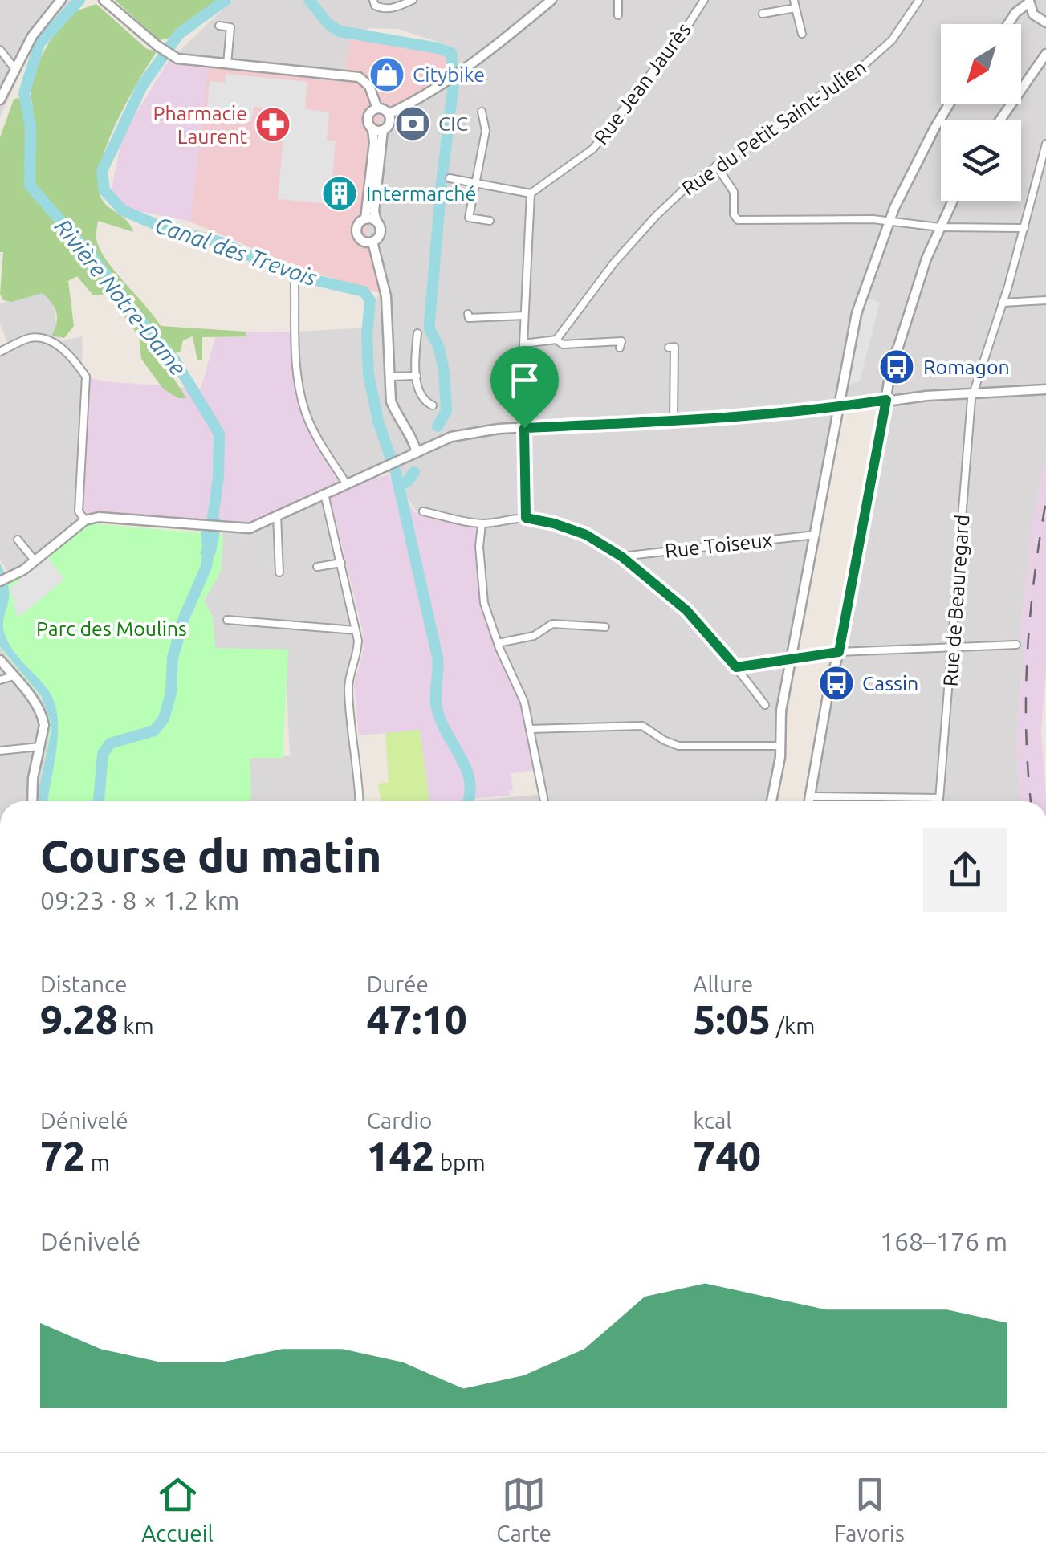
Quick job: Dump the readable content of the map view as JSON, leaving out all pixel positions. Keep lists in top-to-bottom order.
{
  "streets": {
    "street": [
      "Rue Jean Jaurès",
      "Rue du Petit Saint-Julien",
      "Rue Toiseux",
      "Rue de Beauregard"
    ]
  },
  "water": ["Canal des Trevois", "Rivière Notre-Dame"],
  "parks": ["Parc des Moulins"],
  "places": {
    "shop": ["Citybike"],
    "bank": ["CIC"],
    "pharmacy": ["Pharmacie Laurent"],
    "building": ["Intermarché"],
    "bus stop": ["Romagon", "Cassin"]
  },
  "north": "bottom left",
  "page": {
    "heading": ["Course du matin", "09:23 · 8 × 1.2 km"],
    "stats": [
      ["Distance", "9.28 km"],
      ["Durée", "47:10"],
      ["Allure", "5:05 /km"],
      ["Dénivelé", "72 m"],
      ["Cardio", "142 bpm"],
      ["kcal", "740"]
    ],
    "chart": ["Dénivelé", "168–176 m"],
    "tabs": ["Accueil", "Carte", "Favoris"]
  }
}
